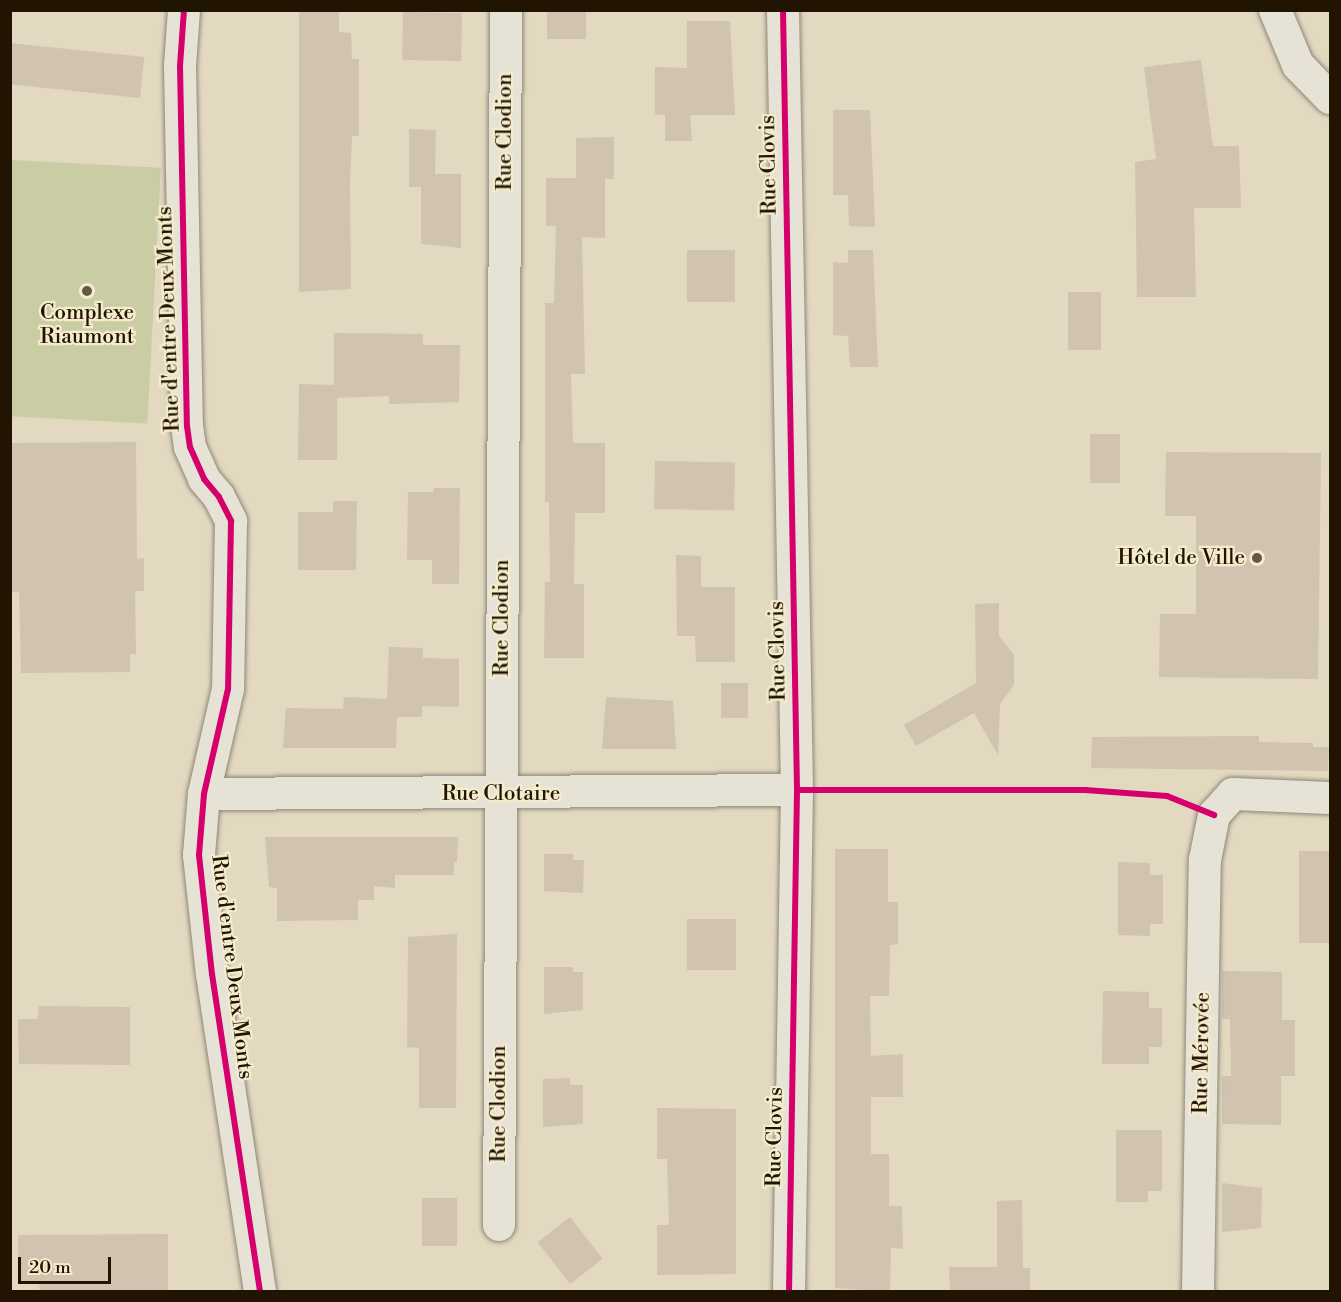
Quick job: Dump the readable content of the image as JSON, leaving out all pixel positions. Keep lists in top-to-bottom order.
{
  "streets": {
    "street": [
      "Rue Clodion",
      "Rue Clovis",
      "Rue d'entre Deux Monts",
      "Rue Clotaire",
      "Rue Mérovée"
    ]
  },
  "crossings": [
    ["Rue Clodion", "Rue Clotaire"],
    ["Rue Clovis", "Rue Clotaire"],
    ["Rue d'entre Deux Monts", "Rue Clotaire"]
  ],
  "places": ["Complexe Riaumont", "Hôtel de Ville"],
  "scale_bar": "20 m"
}
